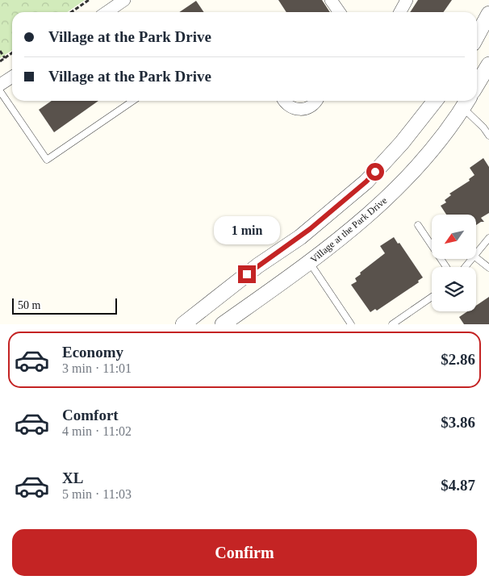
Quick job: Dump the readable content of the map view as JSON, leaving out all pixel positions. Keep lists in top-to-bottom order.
{
  "streets": {
    "street": ["Village at the Park Drive"]
  },
  "scale_bar": "50 m",
  "north": "bottom left",
  "page": {
    "banner": ["Village at the Park Drive", "Village at the Park Drive"],
    "bubble": "1 min",
    "scale": "50 m",
    "list": [
      {
        "name": "Economy",
        "note": "3 min · 11:01",
        "value": "$2.86"
      },
      {
        "name": "Comfort",
        "note": "4 min · 11:02",
        "value": "$3.86"
      },
      {
        "name": "XL",
        "note": "5 min · 11:03",
        "value": "$4.87"
      }
    ],
    "buttons": "Confirm"
  }
}
